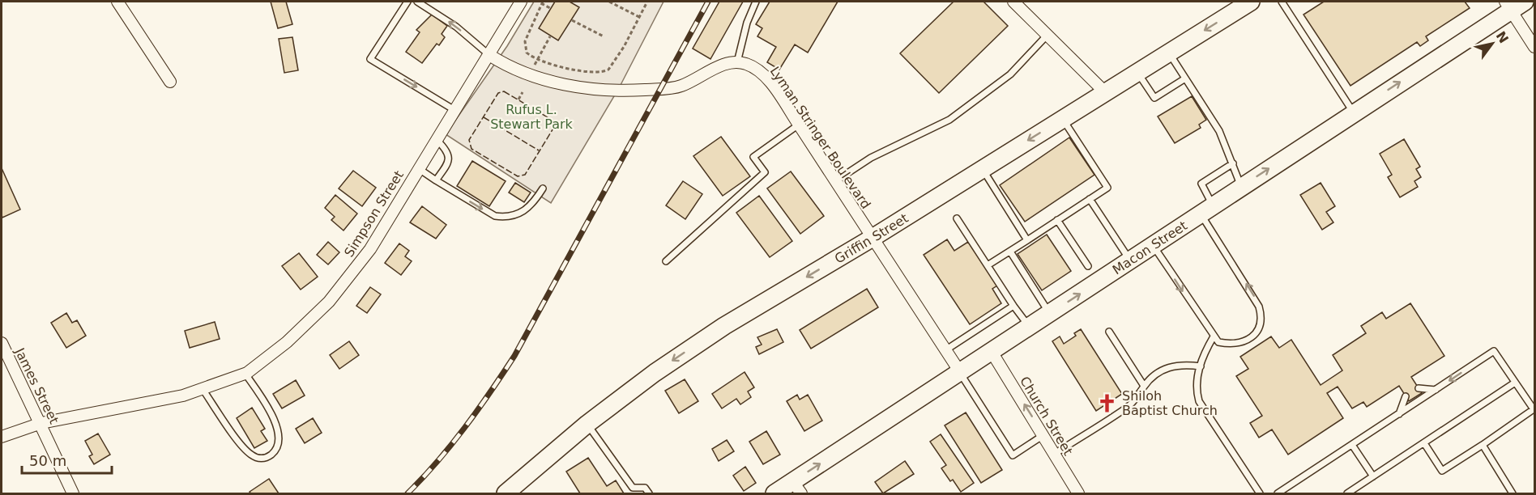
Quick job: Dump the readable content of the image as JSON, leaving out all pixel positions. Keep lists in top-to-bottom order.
{
  "streets": {
    "main road": ["Griffin Street", "Macon Street"],
    "street": [
      "Lyman Stringer Boulevard",
      "Simpson Street",
      "James Street",
      "Church Street"
    ]
  },
  "crossings": [
    ["Lyman Stringer Boulevard", "Griffin Street"],
    ["Lyman Stringer Boulevard", "Macon Street"],
    ["Simpson Street", "James Street"],
    ["Macon Street", "Church Street"]
  ],
  "one_way": ["Griffin Street", "Macon Street", "Church Street"],
  "parks": ["Rufus L. Stewart Park"],
  "places": {
    "church": ["Shiloh Baptist Church"]
  },
  "scale_bar": "50 m",
  "north": "top right"
}
